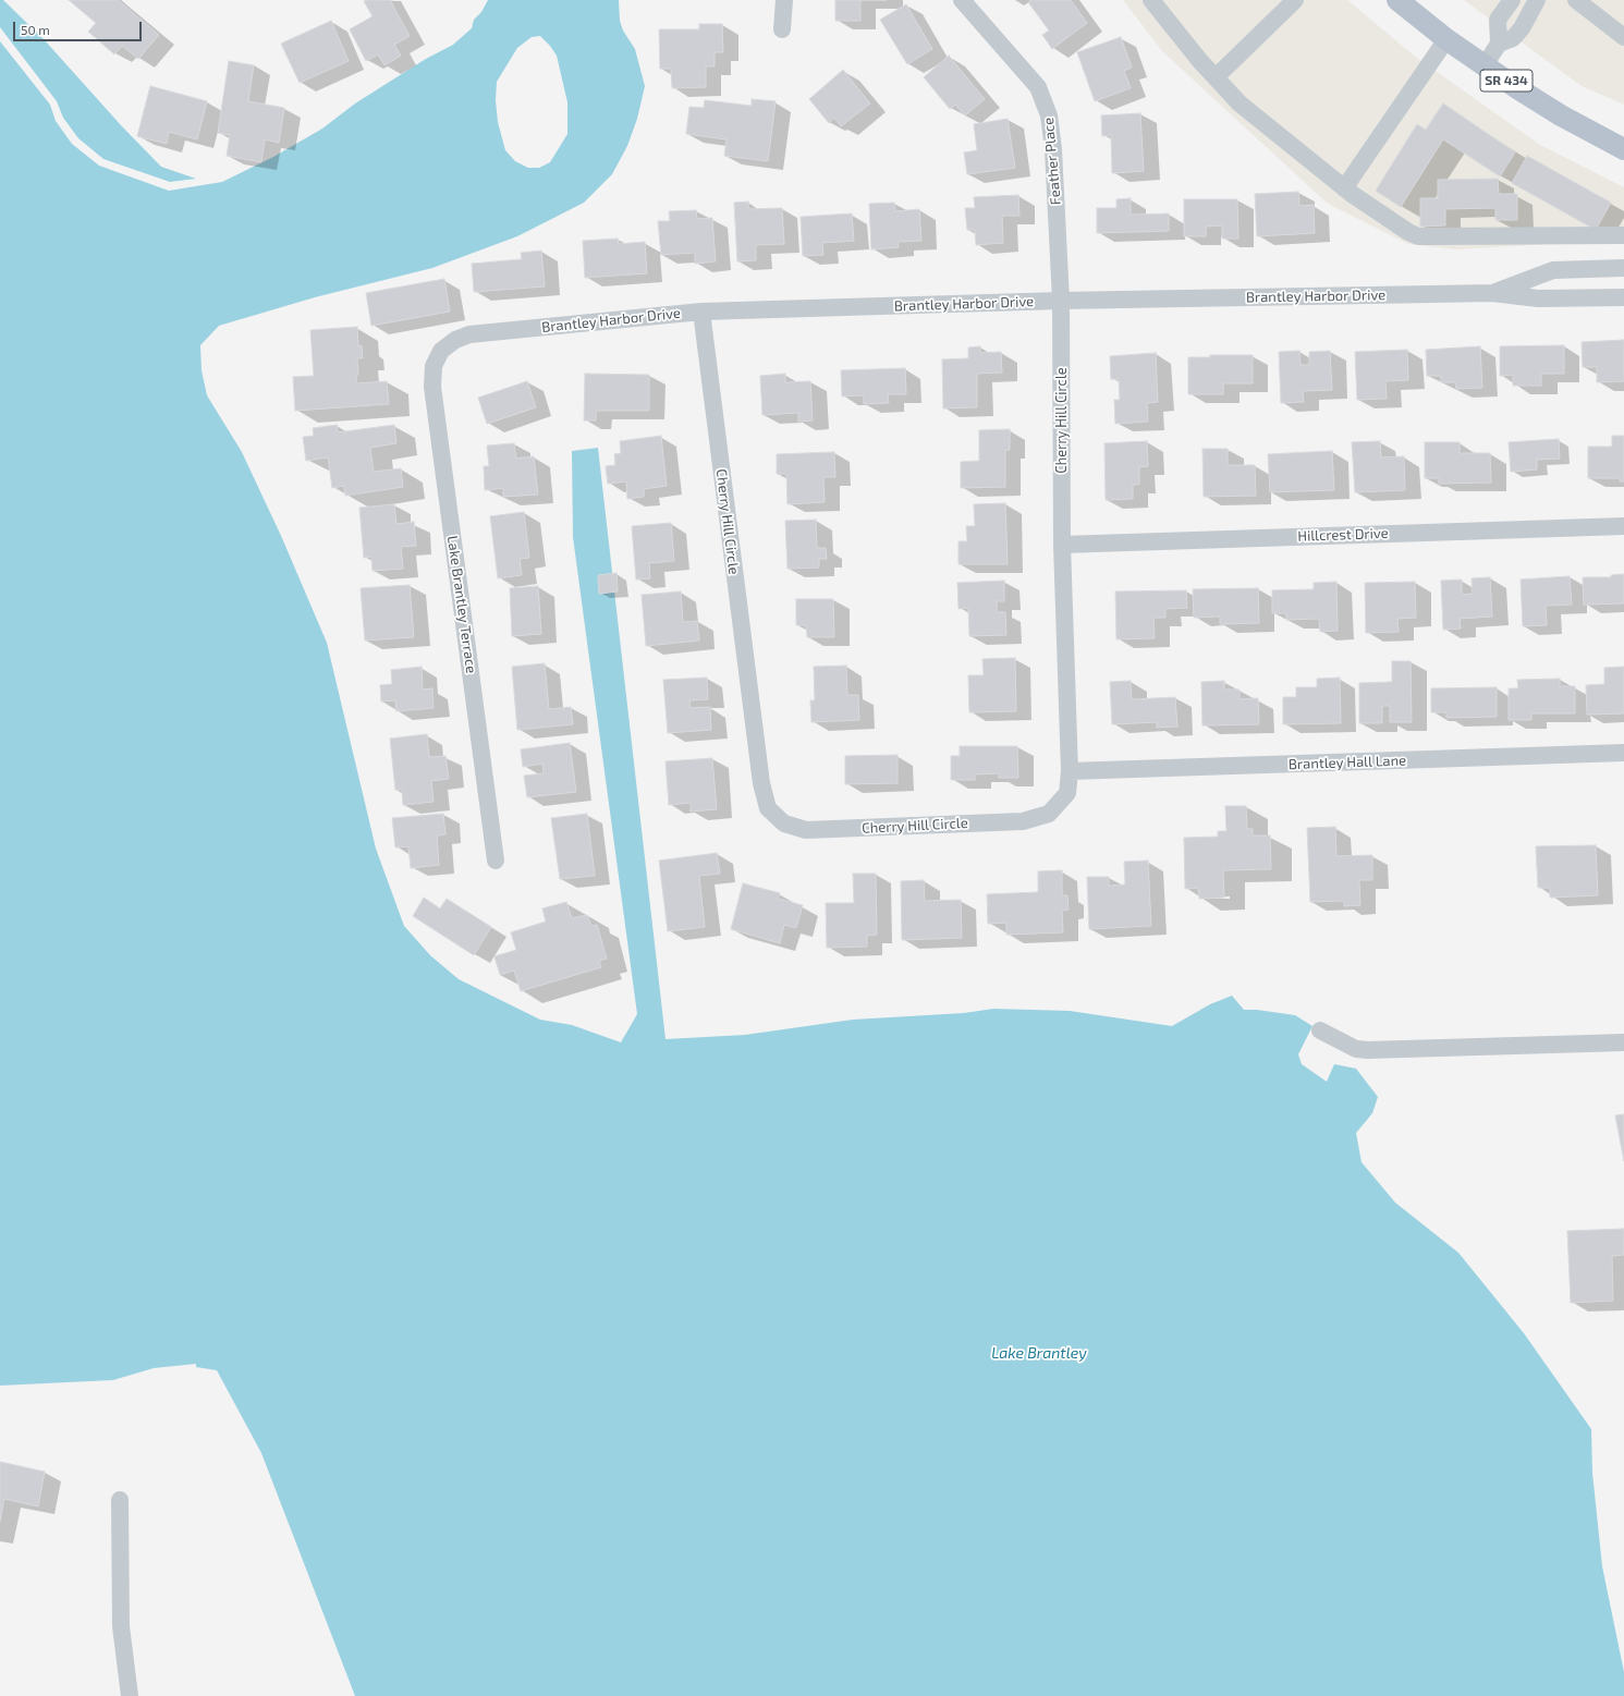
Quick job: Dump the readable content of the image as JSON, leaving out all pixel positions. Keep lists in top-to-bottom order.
{
  "streets": {
    "main road": ["SR 434"],
    "street": [
      "Feather Place",
      "Brantley Harbor Drive",
      "Cherry Hill Circle",
      "Hillcrest Drive",
      "Lake Brantley Terrace",
      "Brantley Hall Lane"
    ]
  },
  "crossings": [
    ["Feather Place", "Brantley Harbor Drive"],
    ["Feather Place", "Cherry Hill Circle"],
    ["Brantley Harbor Drive", "Cherry Hill Circle"],
    ["Brantley Harbor Drive", "Lake Brantley Terrace"],
    ["Cherry Hill Circle", "Hillcrest Drive"],
    ["Cherry Hill Circle", "Brantley Hall Lane"]
  ],
  "water": ["Lake Brantley"],
  "scale_bar": "50 m"
}
